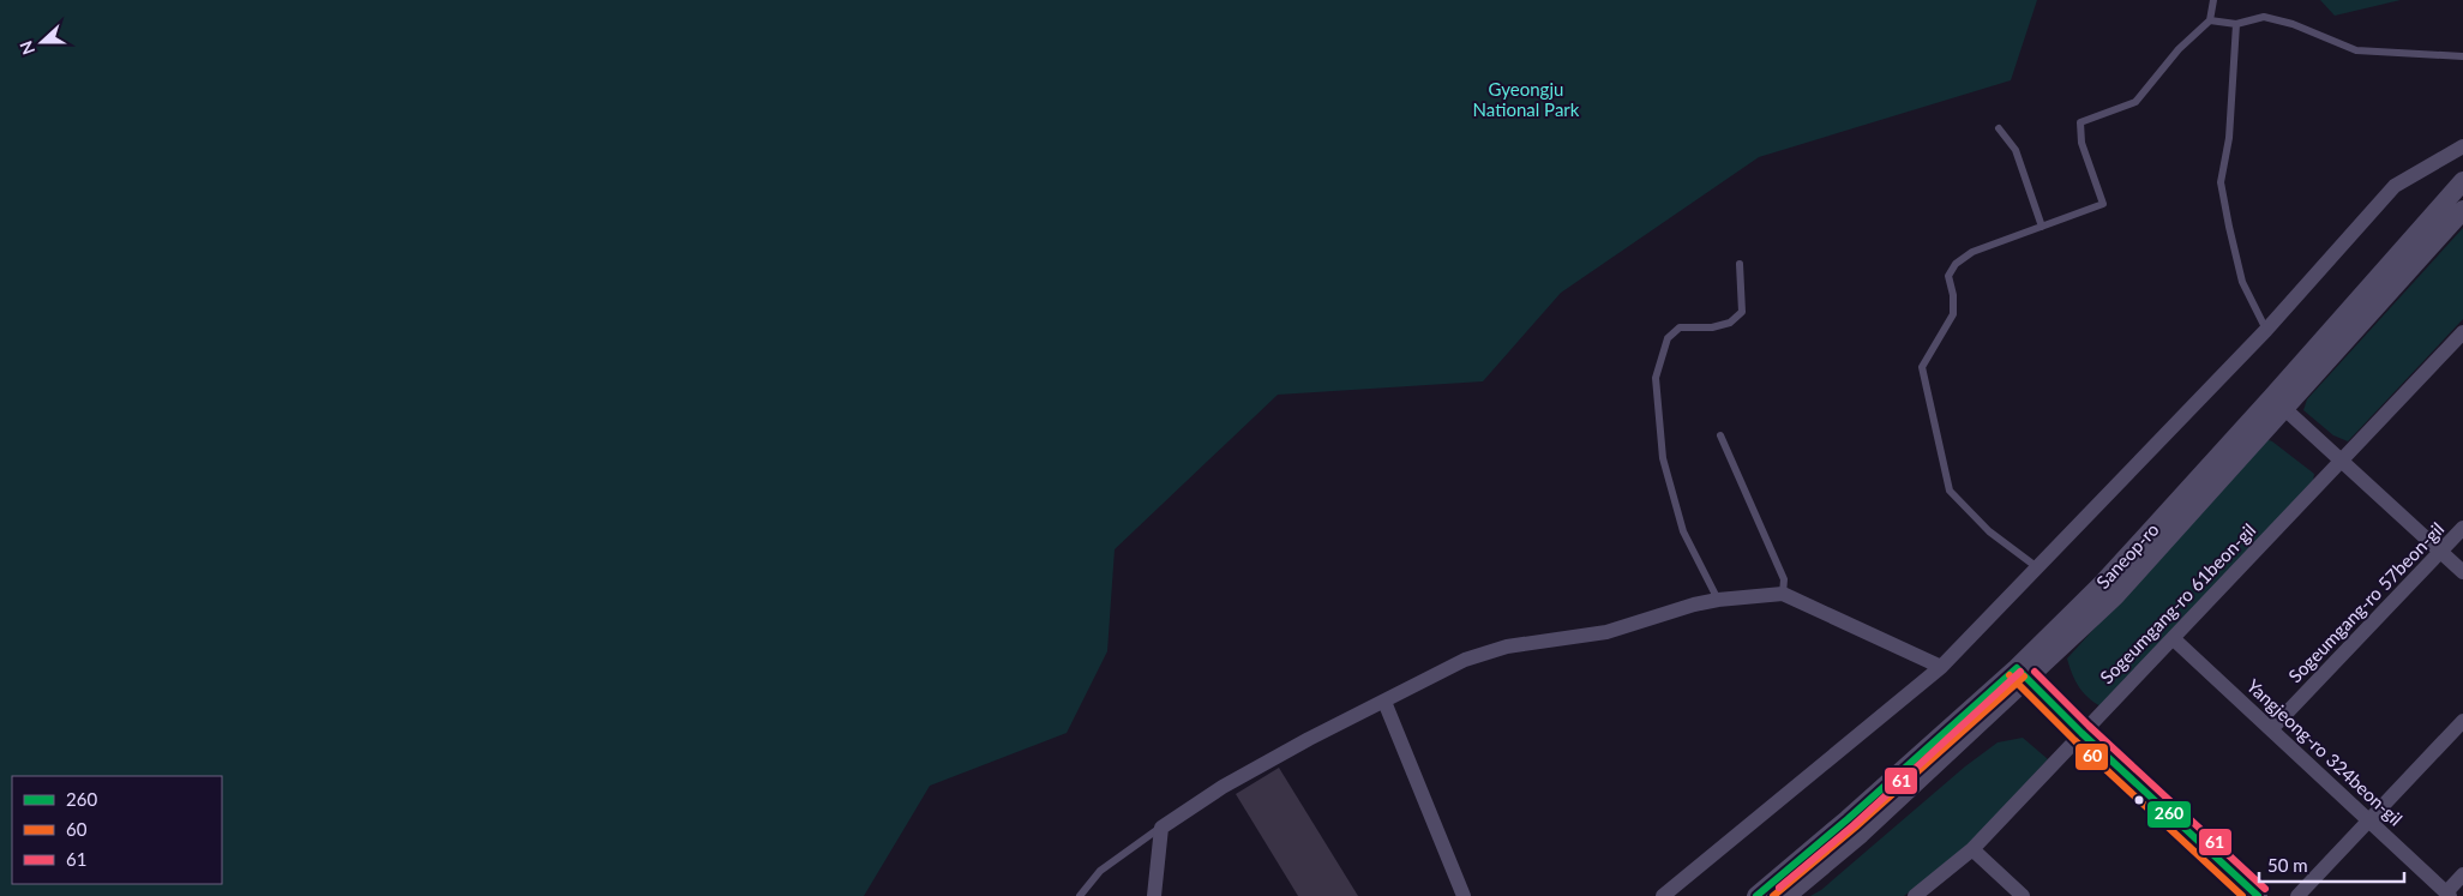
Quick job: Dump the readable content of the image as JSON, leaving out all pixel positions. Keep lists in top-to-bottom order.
{
  "streets": {
    "street": [
      "Saneop-ro",
      "Sogeumgang-ro 57beon-gil",
      "Sogeumgang-ro 61beon-gil",
      "Yangjeong-ro 324beon-gil"
    ]
  },
  "crossings": [
    ["Sogeumgang-ro 57beon-gil", "Yangjeong-ro 324beon-gil"],
    ["Sogeumgang-ro 61beon-gil", "Yangjeong-ro 324beon-gil"]
  ],
  "parks": ["Gyeongju National Park"],
  "lines": ["transit line 260", "transit line 61", "transit line 60"],
  "legend": ["260", "60", "61"],
  "scale_bar": "50 m",
  "north": "left"
}
